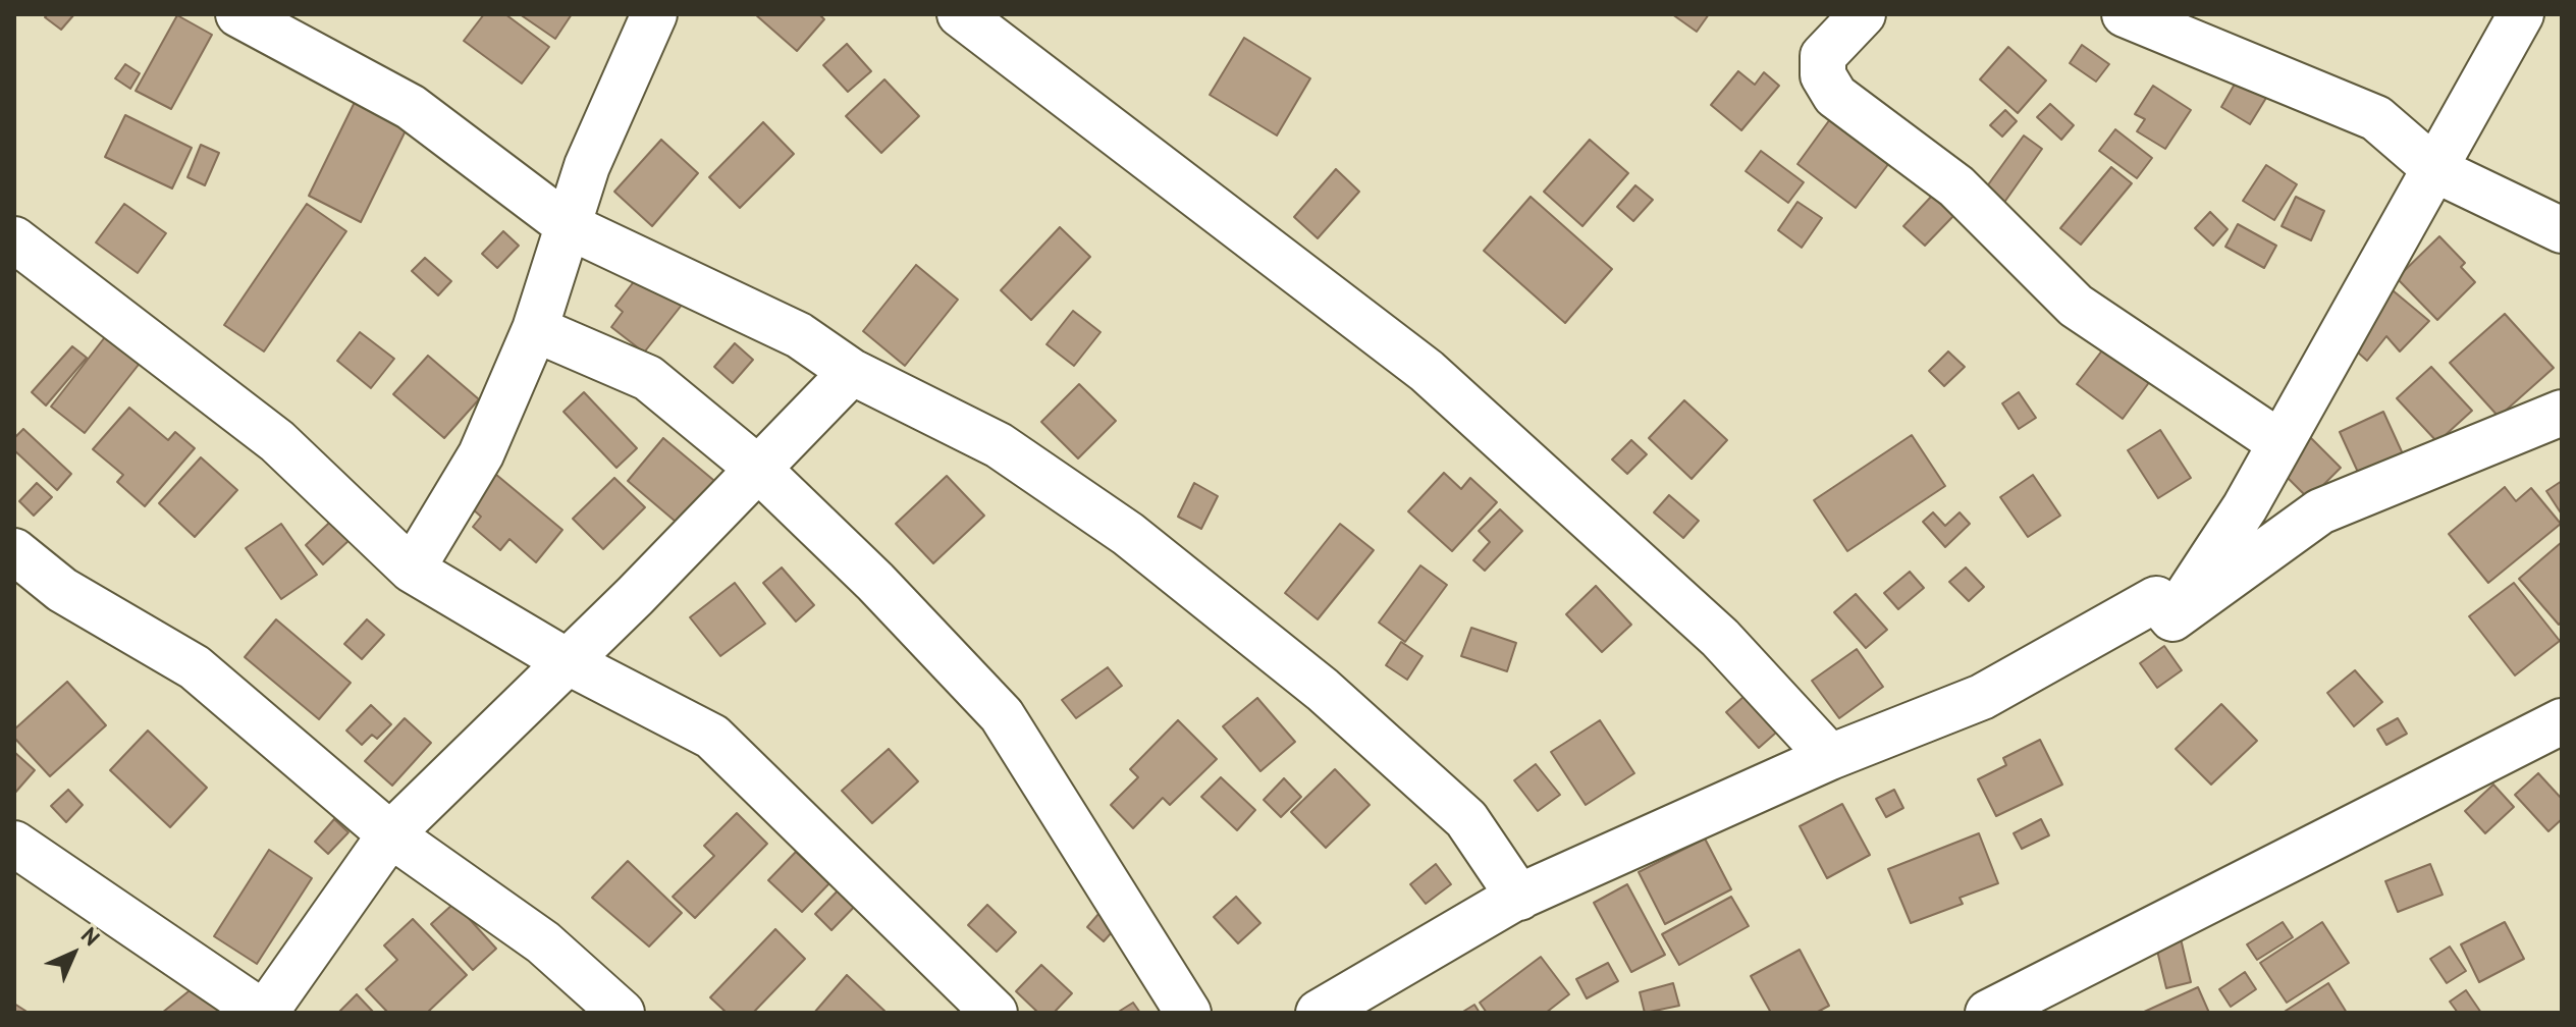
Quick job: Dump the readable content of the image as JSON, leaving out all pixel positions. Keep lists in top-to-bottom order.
{
  "north": "top right"
}
